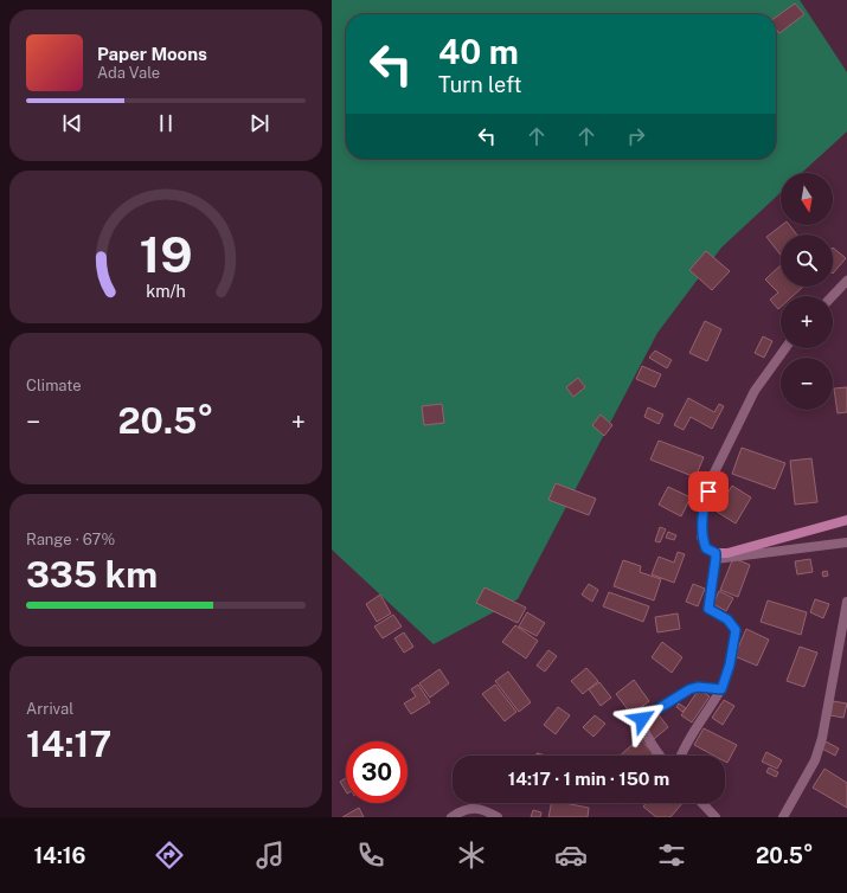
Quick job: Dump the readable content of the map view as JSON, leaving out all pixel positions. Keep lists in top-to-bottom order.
{
  "north": "bottom",
  "page": {
    "turn": ["40 m", "Turn left"],
    "song": ["Paper Moons", "Ada Vale"],
    "map_buttons": ["+", "−"],
    "tile": [
      "Climate",
      ["Range · 67%", "335 km"],
      ["Arrival", "14:17"]
    ],
    "heat": ["−", "20.5°", "+"],
    "limit": "30",
    "trip": "14:17 · 1 min · 150 m",
    "tabs": ["14:16", "20.5°"],
    "gauge": ["19", "km/h"]
  }
}
